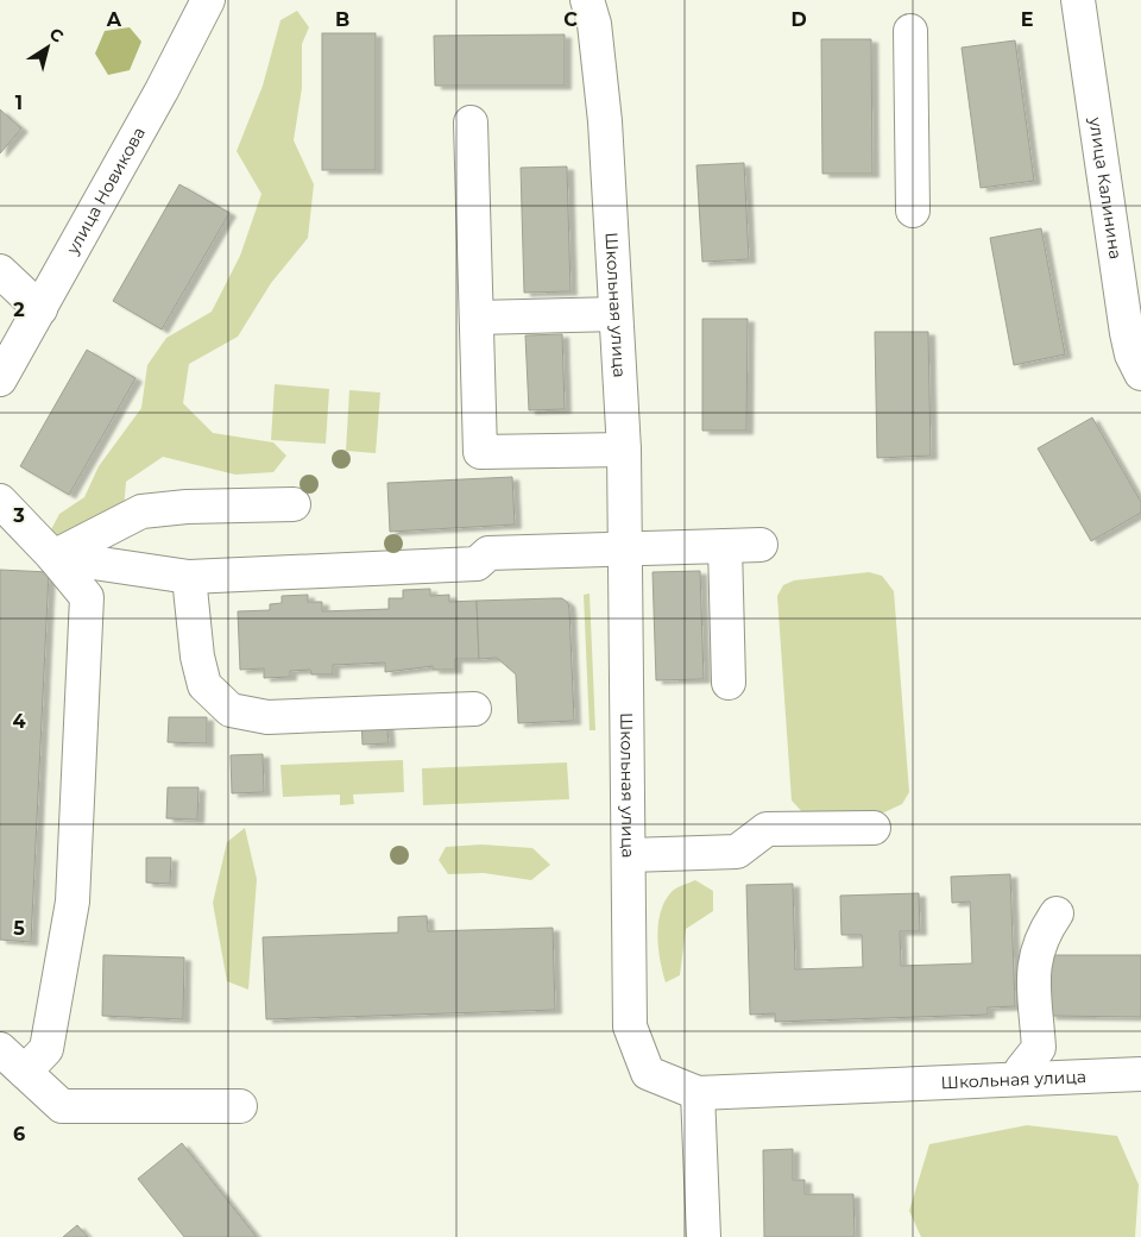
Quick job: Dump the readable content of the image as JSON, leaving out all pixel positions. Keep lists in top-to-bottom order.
{
  "streets": {
    "street": ["улица Калинина", "улица Новикова", "Школьная улица"]
  },
  "north": "top right",
  "grid": {
    "columns": [
      "A",
      "B",
      "C",
      "D",
      "E"
    ],
    "rows": [
      "1",
      "2",
      "3",
      "4",
      "5",
      "6"
    ]
  }
}
